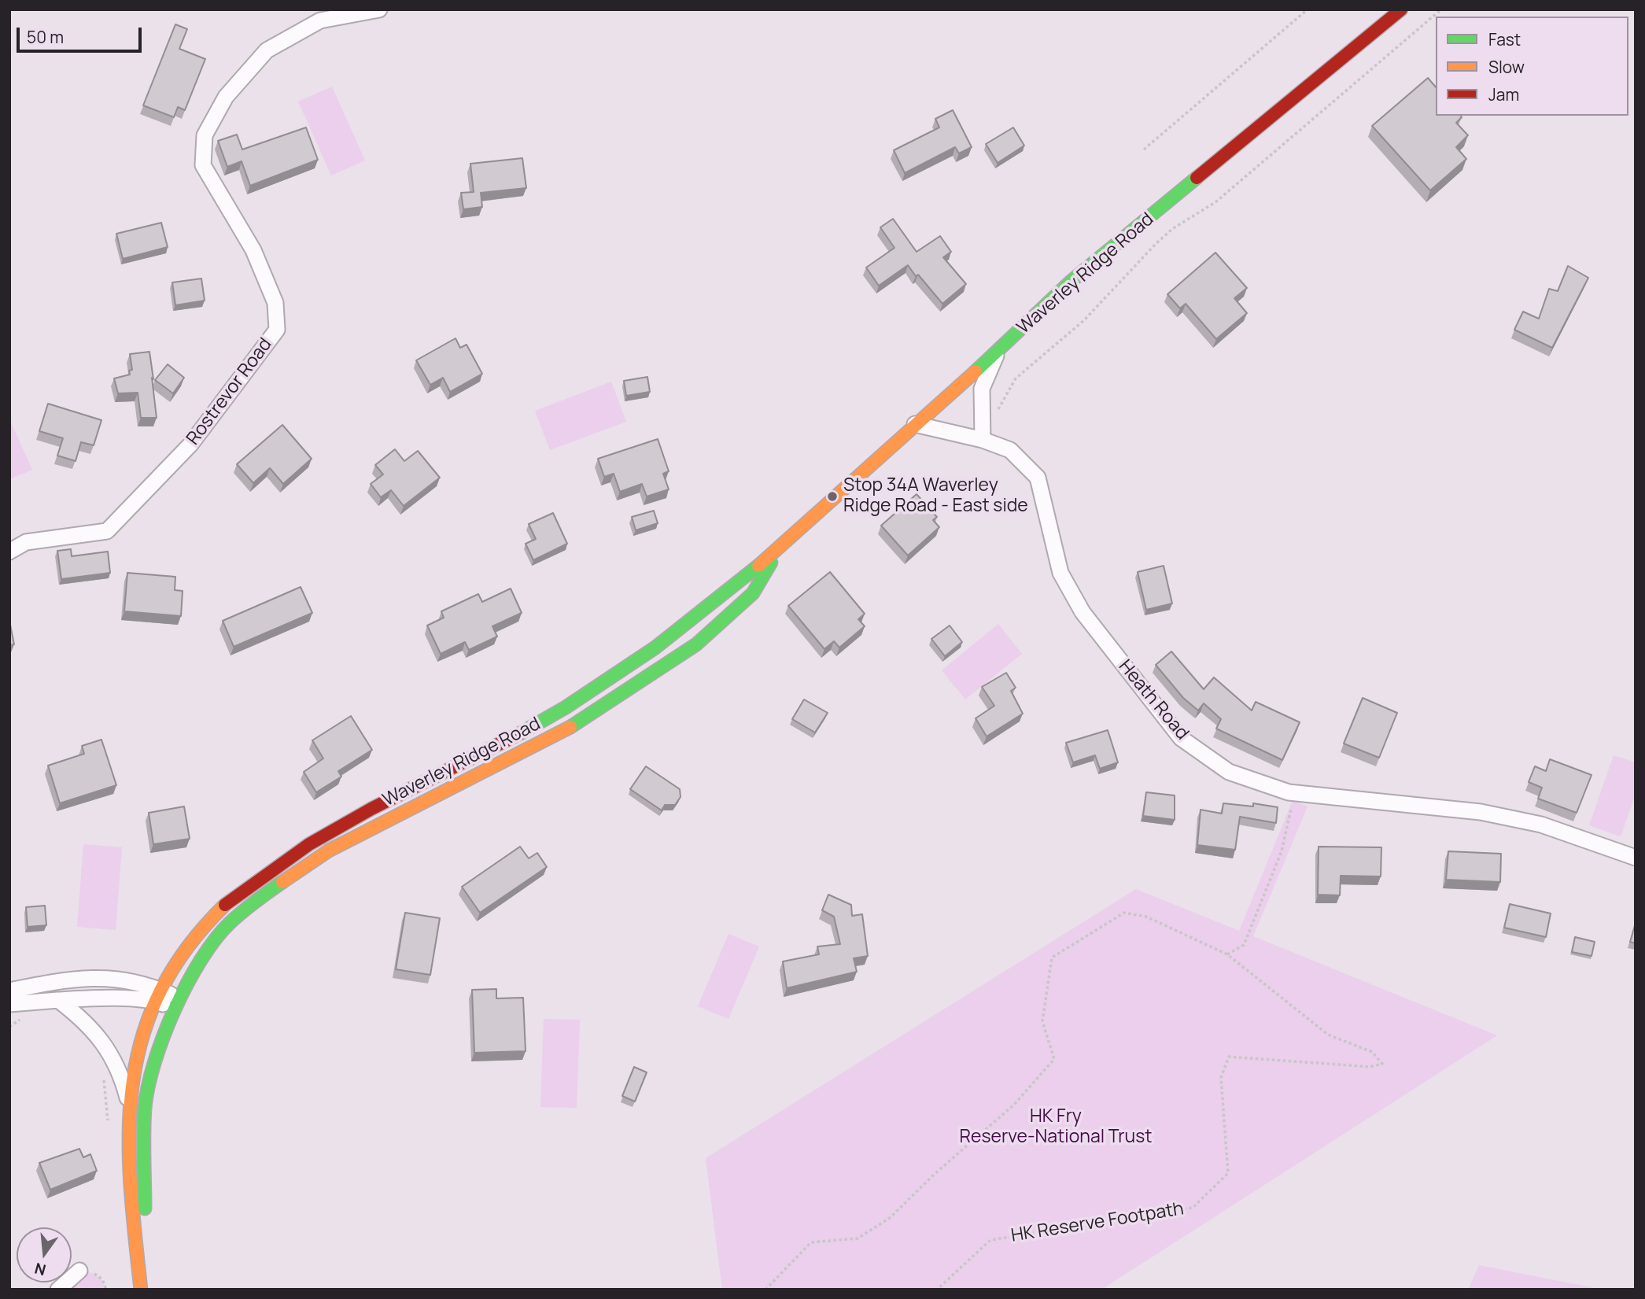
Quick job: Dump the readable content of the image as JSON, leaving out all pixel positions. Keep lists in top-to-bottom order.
{
  "streets": {
    "main road": ["Waverley Ridge Road"],
    "street": ["Rostrevor Road", "Heath Road"],
    "path": ["HK Reserve Footpath"]
  },
  "crossings": [
    ["Waverley Ridge Road", "Heath Road"]
  ],
  "parks": ["HK Fry Reserve-National Trust"],
  "places": ["Stop 34A Waverley Ridge Road - East side"],
  "legend": ["Fast", "Slow", "Jam"],
  "scale_bar": "50 m",
  "north": "bottom"
}
